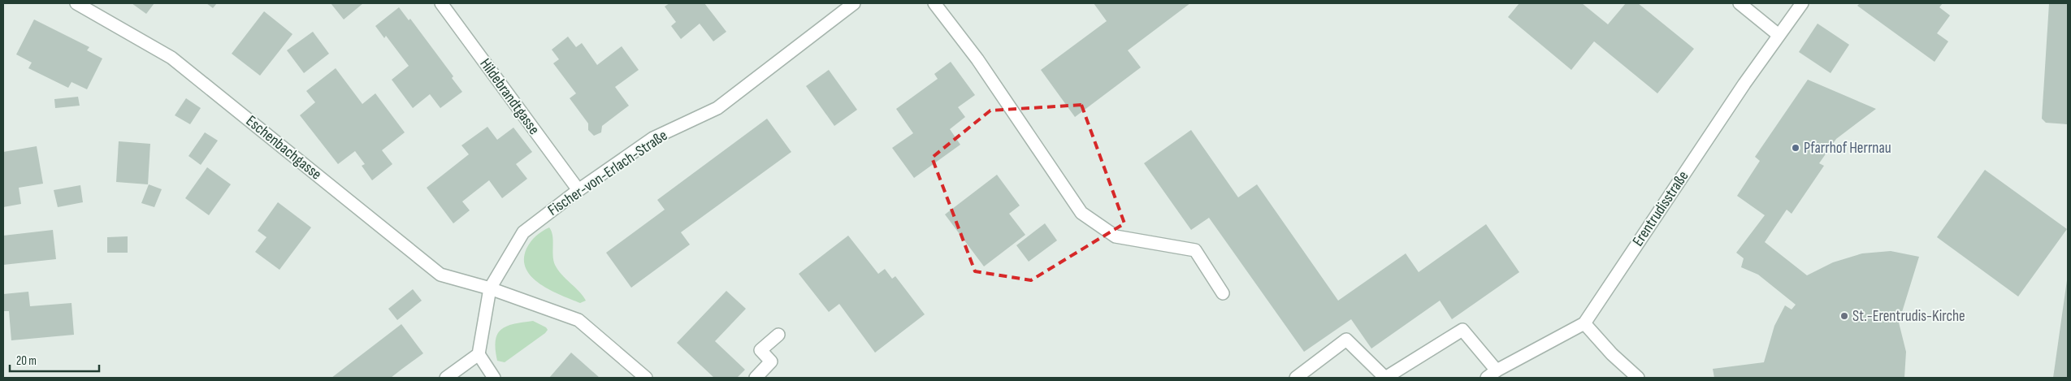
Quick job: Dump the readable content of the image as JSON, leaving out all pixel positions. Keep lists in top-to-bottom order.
{
  "streets": {
    "street": [
      "Hildebrandtgasse",
      "Eschenbachgasse",
      "Fischer-von-Erlach-Straße",
      "Erentrudisstraße"
    ]
  },
  "crossings": [
    ["Hildebrandtgasse", "Fischer-von-Erlach-Straße"],
    ["Eschenbachgasse", "Fischer-von-Erlach-Straße"]
  ],
  "places": ["Pfarrhof Herrnau", "St.-Erentrudis-Kirche"],
  "scale_bar": "20 m"
}
